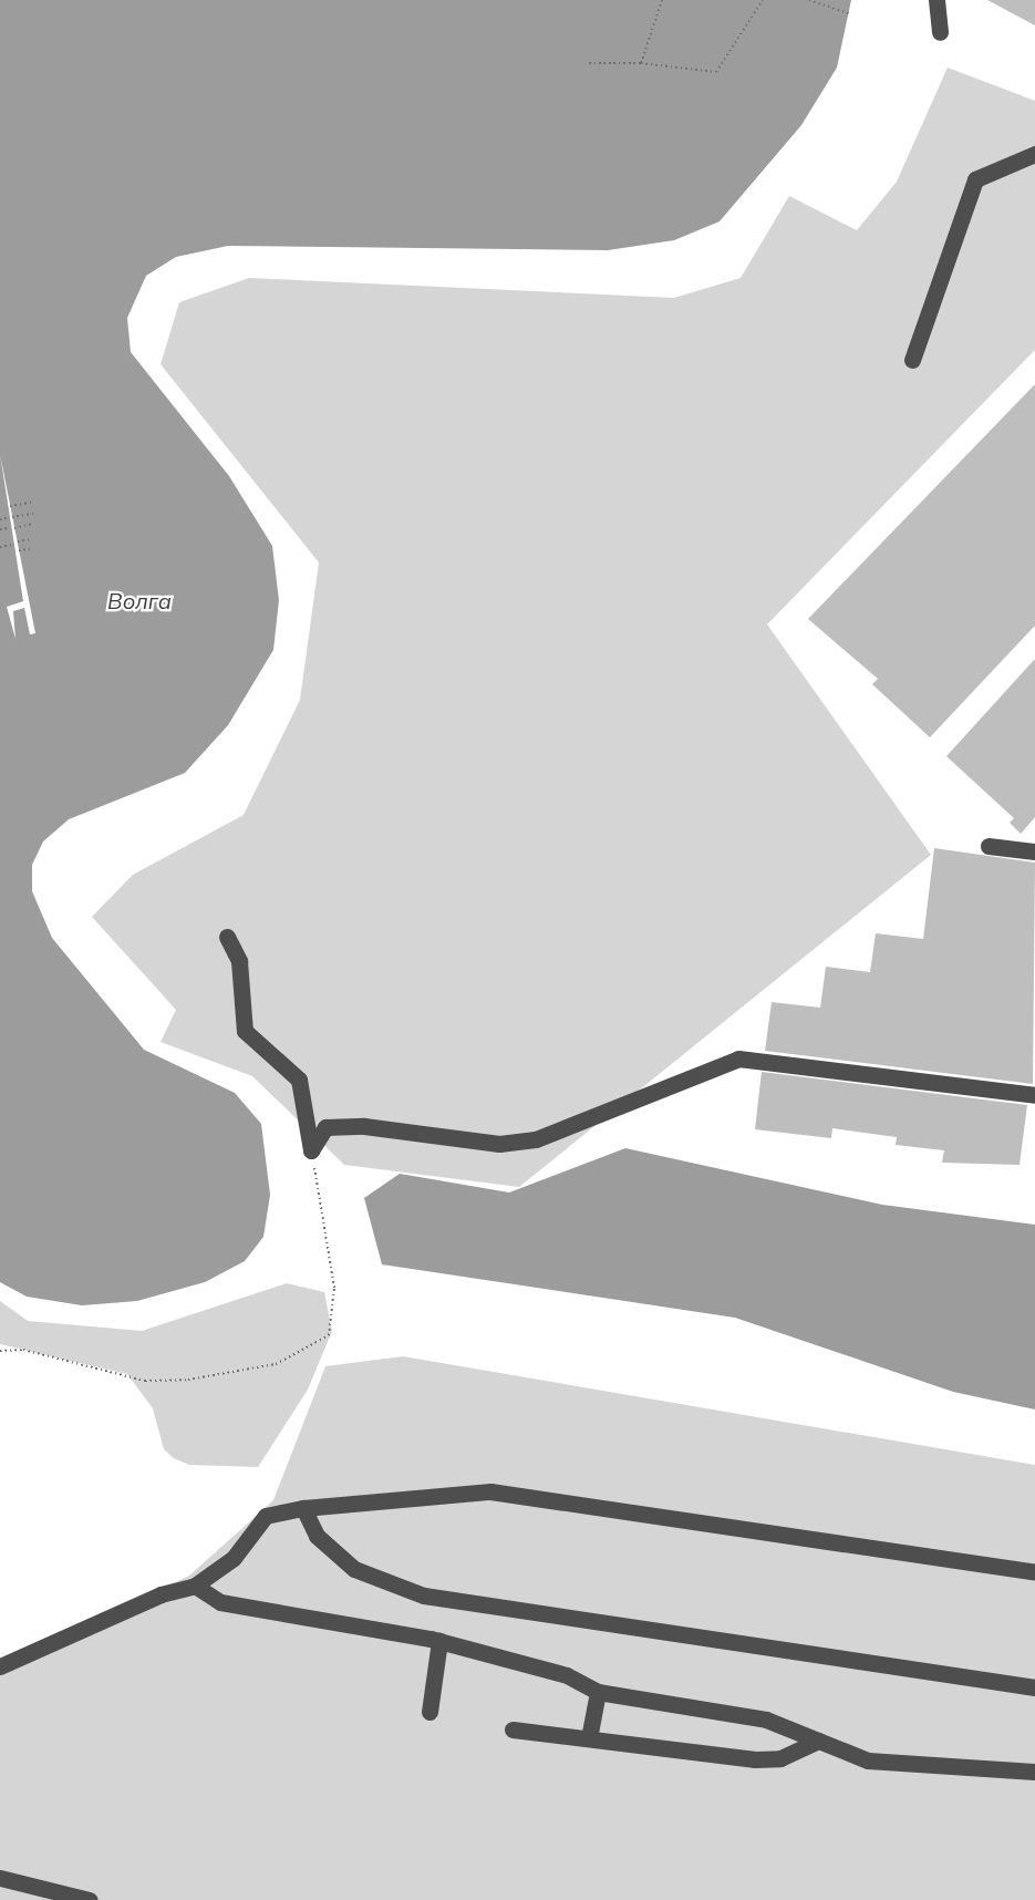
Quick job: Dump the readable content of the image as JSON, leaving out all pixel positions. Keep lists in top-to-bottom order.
{
  "water": ["Волга"]
}
